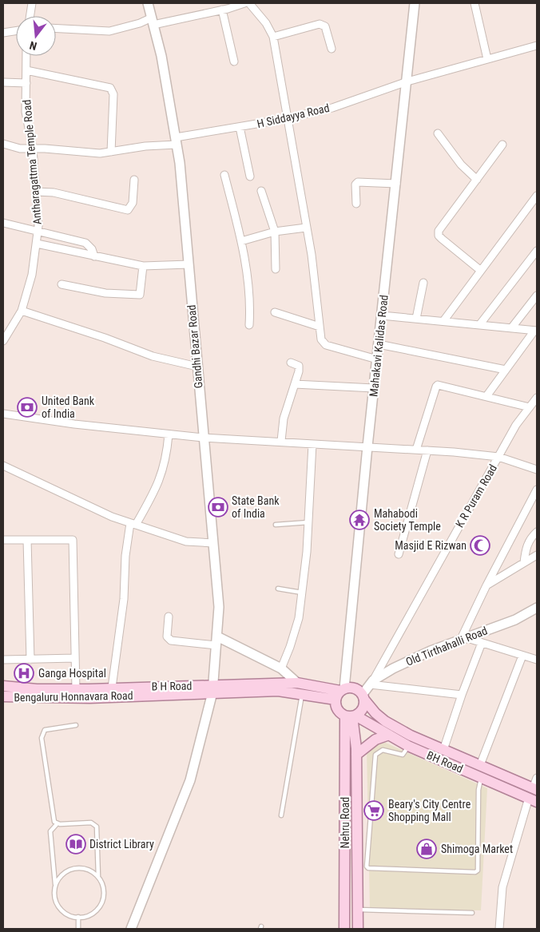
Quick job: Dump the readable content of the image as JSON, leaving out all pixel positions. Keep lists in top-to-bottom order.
{
  "streets": {
    "main road": [
      "B H Road",
      "Bengaluru Honnavara Road",
      "BH Road",
      "Nehru Road"
    ],
    "street": [
      "H Siddayya Road",
      "Antharagattma Temple Road",
      "Mahakavi Kalidas Road",
      "Gandhi Bazar Road",
      "K R Puram Road",
      "Old Tirthahalli Road"
    ]
  },
  "crossings": [
    ["H Siddayya Road", "Antharagattma Temple Road"],
    ["H Siddayya Road", "Mahakavi Kalidas Road"],
    ["H Siddayya Road", "Gandhi Bazar Road"],
    ["Mahakavi Kalidas Road", "Old Tirthahalli Road"],
    ["Mahakavi Kalidas Road", "B H Road"],
    ["Mahakavi Kalidas Road", "Bengaluru Honnavara Road"],
    ["Mahakavi Kalidas Road", "BH Road"],
    ["Mahakavi Kalidas Road", "Nehru Road"],
    ["Gandhi Bazar Road", "B H Road"],
    ["Gandhi Bazar Road", "Bengaluru Honnavara Road"],
    ["K R Puram Road", "Old Tirthahalli Road"],
    ["Old Tirthahalli Road", "B H Road"],
    ["Old Tirthahalli Road", "Bengaluru Honnavara Road"],
    ["Old Tirthahalli Road", "BH Road"],
    ["Old Tirthahalli Road", "Nehru Road"],
    ["B H Road", "Bengaluru Honnavara Road"],
    ["B H Road", "BH Road"],
    ["B H Road", "Nehru Road"],
    ["Bengaluru Honnavara Road", "BH Road"],
    ["Bengaluru Honnavara Road", "Nehru Road"],
    ["BH Road", "Nehru Road"]
  ],
  "places": {
    "bank": ["United Bank of India", "State Bank of India"],
    "temple": ["Mahabodi Society Temple"],
    "mosque": ["Masjid E Rizwan"],
    "hospital": ["Ganga Hospital"],
    "supermarket": ["Beary's City Centre Shopping Mall"],
    "library": ["District Library"],
    "shop": ["Shimoga Market"]
  },
  "north": "bottom"
}
